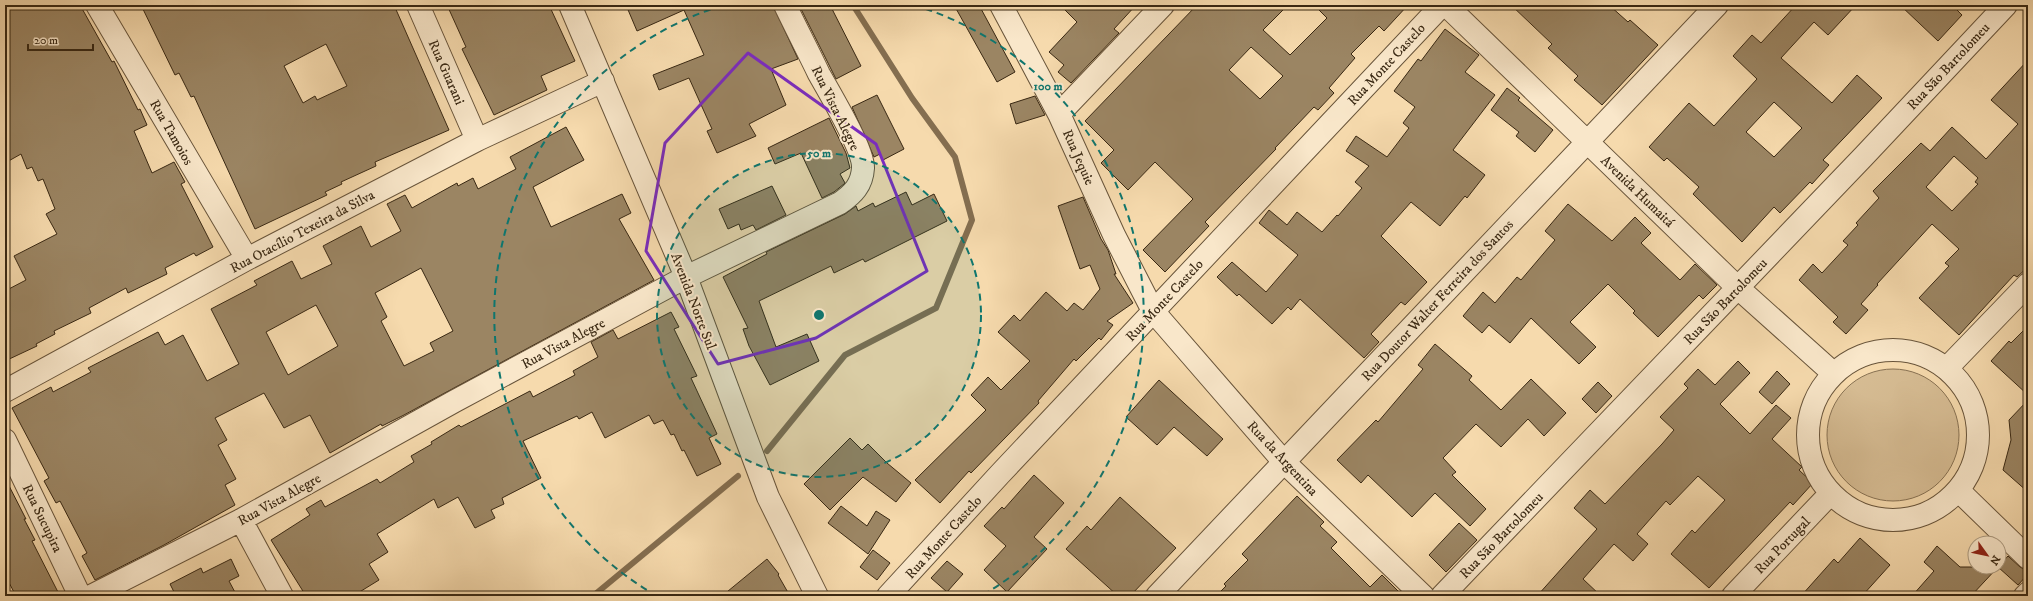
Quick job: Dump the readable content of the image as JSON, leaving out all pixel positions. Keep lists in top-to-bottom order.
{
  "streets": {
    "street": [
      "Rua Monte Castelo",
      "Rua São Bartolomeu",
      "Rua Guarani",
      "Rua Vista Alegre",
      "Rua Tamoios",
      "Rua Jequie",
      "Avenida Humaitá",
      "Rua Otacílio Texeira da Silva",
      "Rua Doutor Walter Ferreira dos Santos",
      "Avenida Norte Sul",
      "Rua da Argentina",
      "Rua Sucupira",
      "Rua Portugal"
    ]
  },
  "crossings": [
    ["Rua Monte Castelo", "Rua Jequie"],
    ["Rua Monte Castelo", "Rua da Argentina"],
    ["Rua São Bartolomeu", "Avenida Humaitá"],
    ["Rua Guarani", "Rua Otacílio Texeira da Silva"],
    ["Rua Vista Alegre", "Avenida Norte Sul"],
    ["Rua Tamoios", "Rua Otacílio Texeira da Silva"],
    ["Rua Jequie", "Rua da Argentina"],
    ["Avenida Humaitá", "Rua Doutor Walter Ferreira dos Santos"],
    ["Rua Otacílio Texeira da Silva", "Avenida Norte Sul"],
    ["Rua Doutor Walter Ferreira dos Santos", "Rua da Argentina"]
  ],
  "scale_bar": "20 m",
  "north": "bottom right",
  "rings": ["100 m", "50 m"]
}
